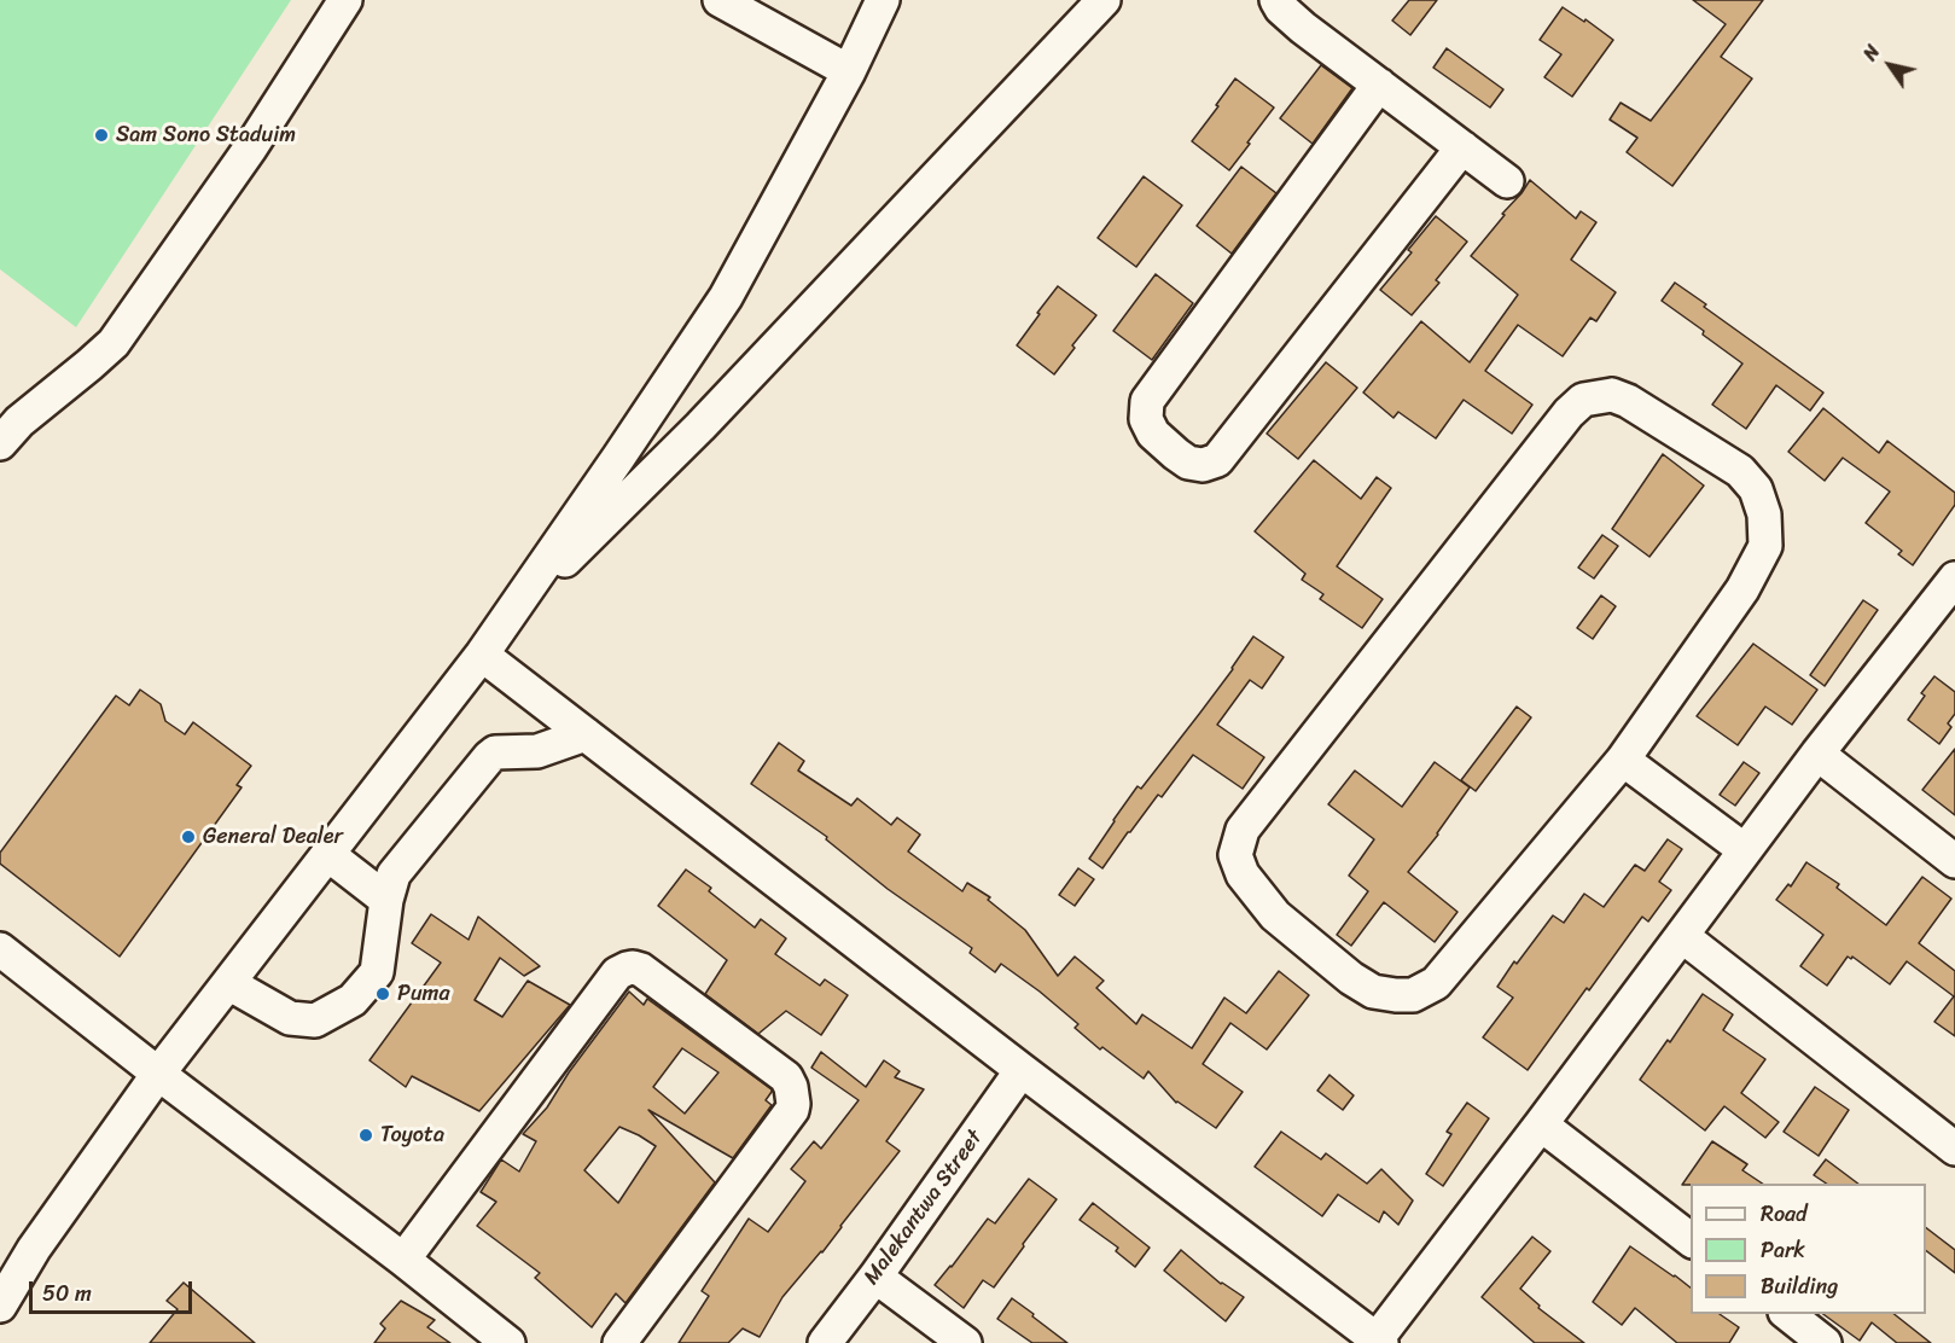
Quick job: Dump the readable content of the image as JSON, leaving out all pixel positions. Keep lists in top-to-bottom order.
{
  "streets": {
    "street": ["Malekantwa Street"]
  },
  "places": [
    "Sam Sono Staduim",
    "General Dealer",
    "Puma",
    "Toyota"
  ],
  "legend": ["Road", "Park", "Building"],
  "scale_bar": "50 m",
  "north": "top left"
}
